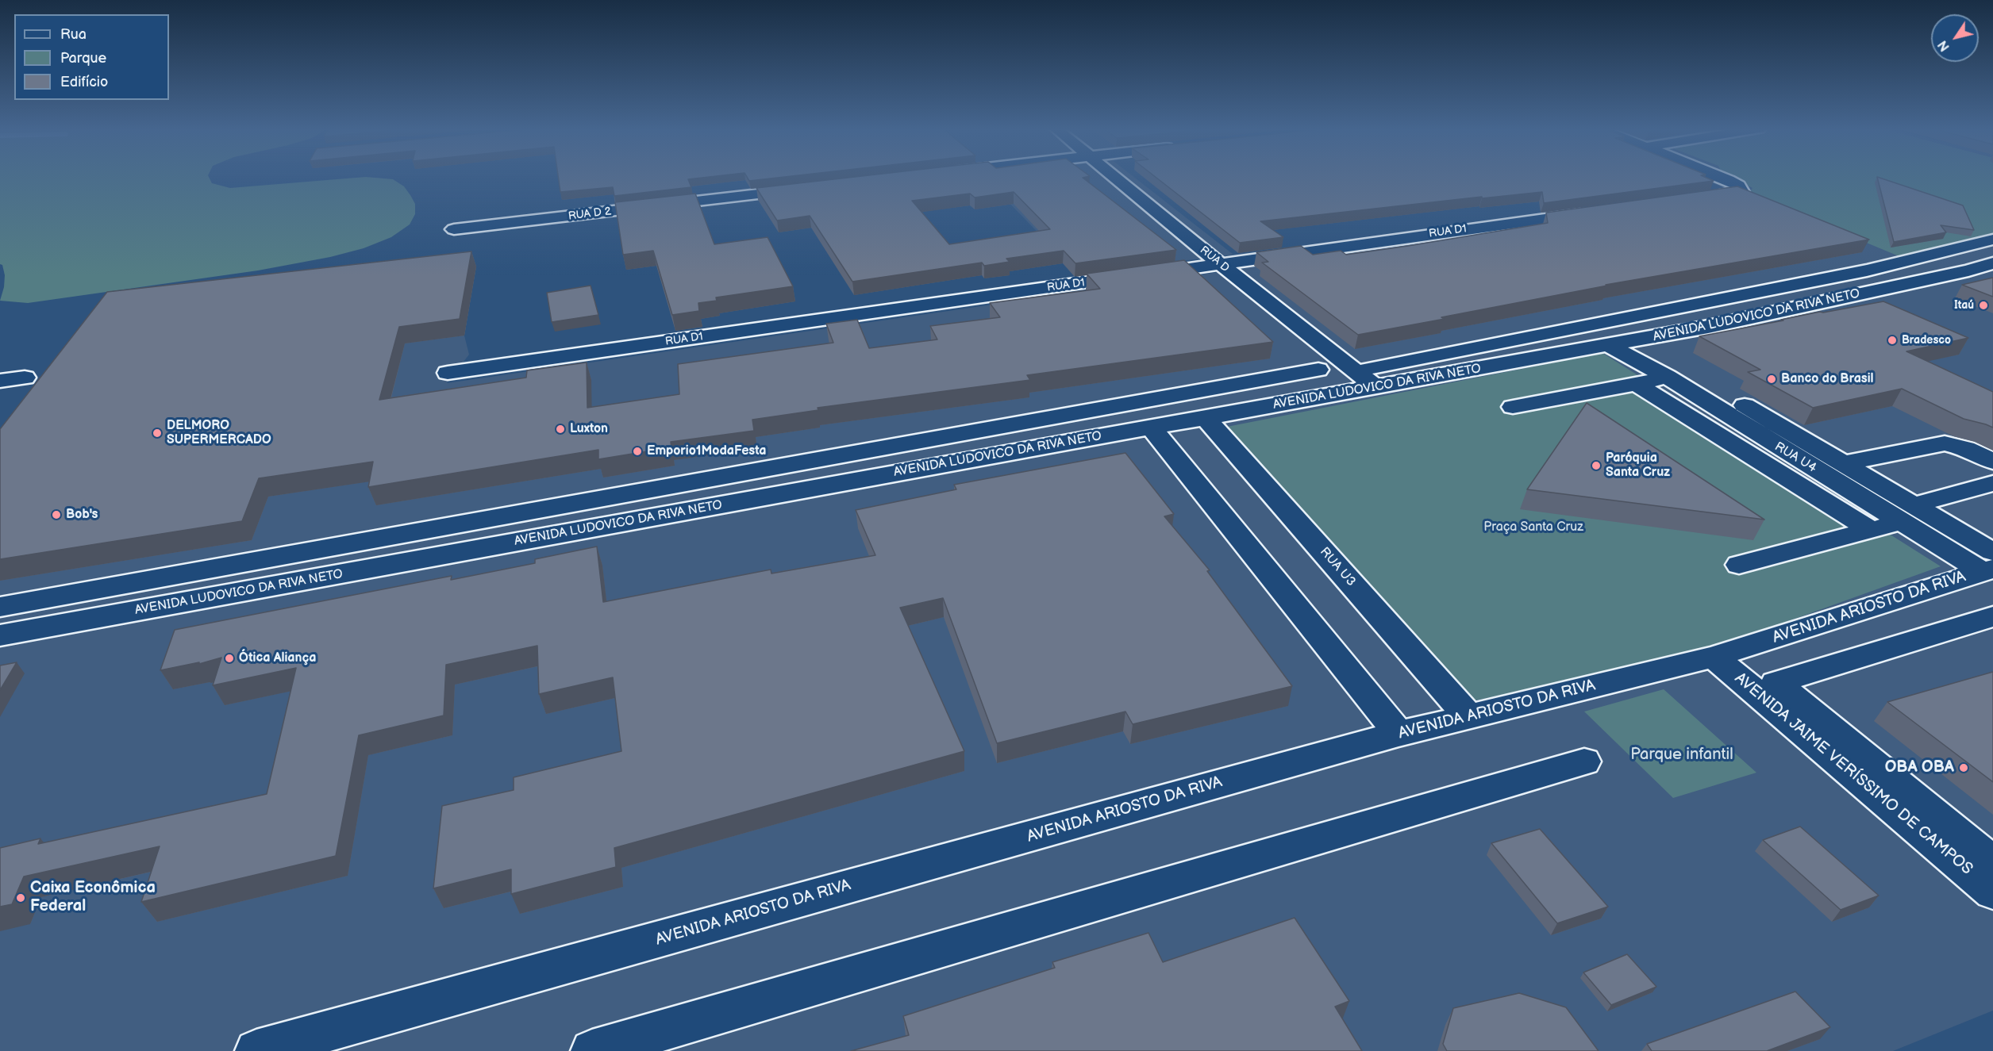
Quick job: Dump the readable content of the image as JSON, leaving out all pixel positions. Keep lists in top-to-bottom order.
{
  "streets": {
    "street": [
      "RUA D 2",
      "RUA D1",
      "RUA D",
      "AVENIDA LUDOVICO DA RIVA NETO",
      "RUA U4",
      "RUA U3",
      "AVENIDA ARIOSTO DA RIVA",
      "AVENIDA JAIME VERÍSSIMO DE CAMPOS"
    ]
  },
  "crossings": [
    ["RUA D1", "RUA D"],
    ["RUA D", "AVENIDA LUDOVICO DA RIVA NETO"],
    ["AVENIDA LUDOVICO DA RIVA NETO", "RUA U4"],
    ["AVENIDA LUDOVICO DA RIVA NETO", "RUA U3"],
    ["RUA U4", "AVENIDA ARIOSTO DA RIVA"],
    ["RUA U3", "AVENIDA ARIOSTO DA RIVA"],
    ["AVENIDA ARIOSTO DA RIVA", "AVENIDA JAIME VERÍSSIMO DE CAMPOS"]
  ],
  "parks": ["Praça Santa Cruz", "Parque infantil"],
  "places": [
    "Itaú",
    "Bradesco",
    "Banco do Brasil",
    "Luxton",
    "DELMORO SUPERMERCADO",
    "Emporio1ModaFesta",
    "Paróquia Santa Cruz",
    "Bob's",
    "Ótica Aliança",
    "OBA OBA",
    "Caixa Econômica Federal"
  ],
  "legend": ["Rua", "Parque", "Edifício"],
  "north": "bottom left"
}
